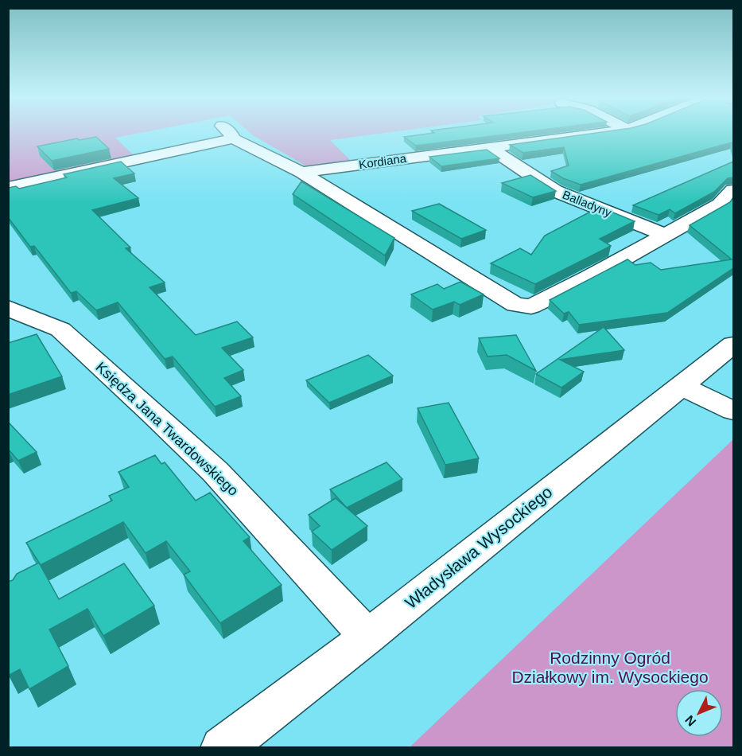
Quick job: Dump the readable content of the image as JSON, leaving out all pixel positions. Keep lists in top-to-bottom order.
{
  "streets": {
    "street": [
      "Kordiana",
      "Balladyny",
      "Księdza Jana Twardowskiego",
      "Władysława Wysockiego"
    ]
  },
  "crossings": [
    ["Kordiana", "Balladyny"],
    ["Księdza Jana Twardowskiego", "Władysława Wysockiego"]
  ],
  "parks": ["Rodzinny Ogród Działkowy im. Wysockiego"],
  "north": "bottom left"
}
